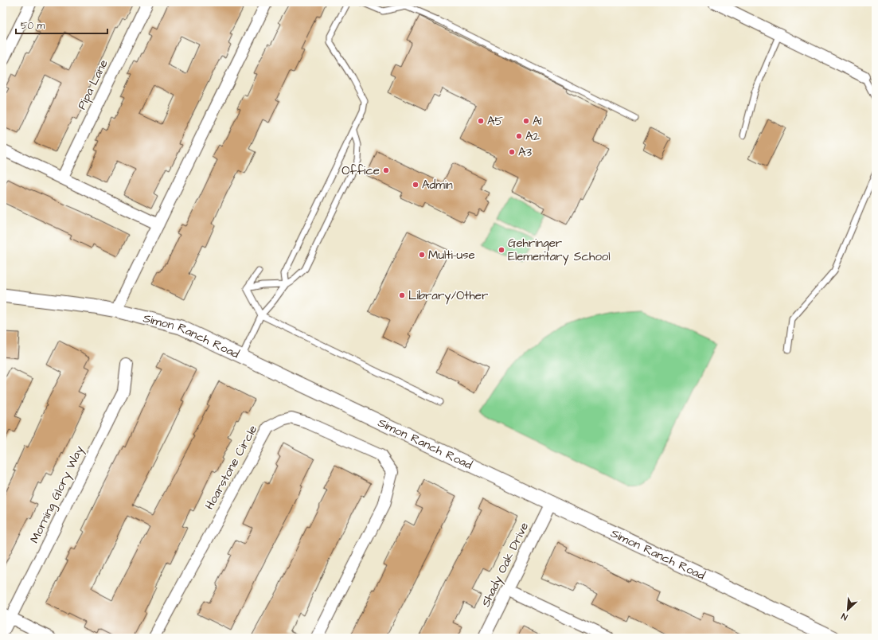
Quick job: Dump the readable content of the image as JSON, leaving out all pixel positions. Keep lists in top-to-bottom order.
{
  "streets": {
    "street": [
      "Pipa Lane",
      "Simon Ranch Road",
      "Hoarstone Circle",
      "Morning Glory Way",
      "Shady Oak Drive"
    ]
  },
  "crossings": [
    ["Simon Ranch Road", "Shady Oak Drive"]
  ],
  "places": [
    "A5",
    "A1",
    "A2",
    "A3",
    "Office",
    "Admin",
    "Gehringer Elementary School",
    "Multi-use",
    "Library/Other"
  ],
  "scale_bar": "50 m",
  "north": "bottom left"
}
